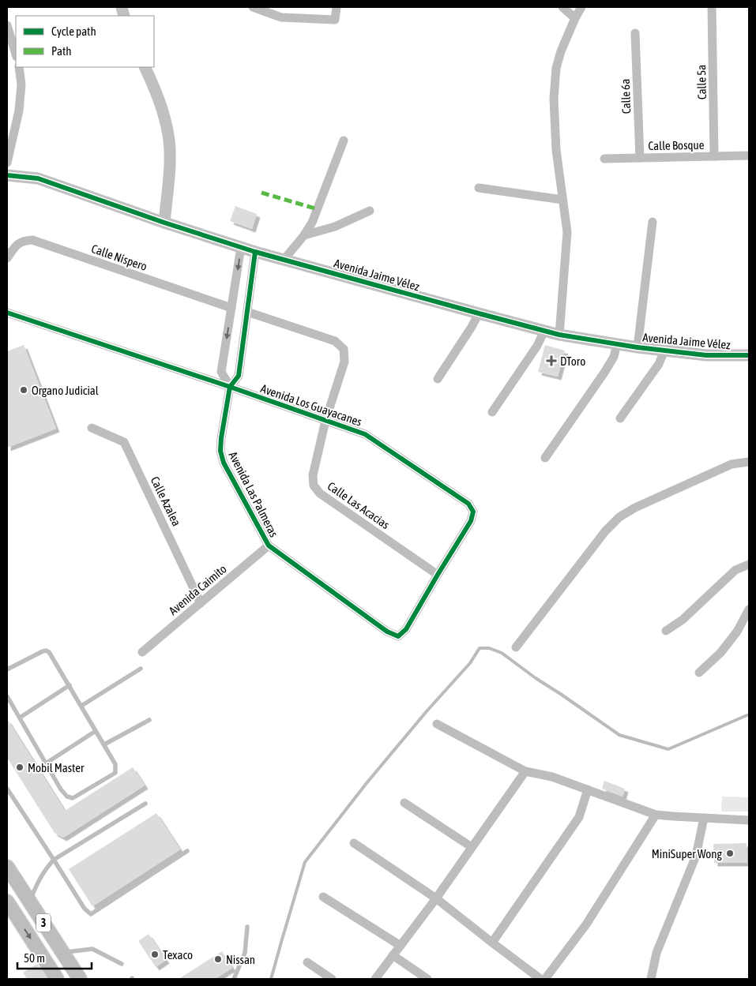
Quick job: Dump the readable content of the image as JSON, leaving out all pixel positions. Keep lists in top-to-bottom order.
{
  "streets": {
    "main road": ["3"],
    "street": [
      "Calle 5a",
      "Calle 6a",
      "Calle Bosque",
      "Calle Níspero",
      "Avenida Jaime Vélez",
      "Avenida Los Guayacanes",
      "Avenida Las Palmeras",
      "Calle Azalea",
      "Calle Las Acacias",
      "Avenida Caimito"
    ]
  },
  "crossings": [
    ["Calle 5a", "Calle Bosque"],
    ["Calle 6a", "Calle Bosque"],
    ["Avenida Jaime Vélez", "Avenida Las Palmeras"],
    ["Avenida Los Guayacanes", "Avenida Las Palmeras"],
    ["Avenida Los Guayacanes", "Calle Las Acacias"],
    ["Avenida Las Palmeras", "Calle Las Acacias"],
    ["Avenida Las Palmeras", "Avenida Caimito"],
    ["Calle Azalea", "Avenida Caimito"]
  ],
  "places": {
    "health": ["DToro"],
    "other": [
      "Organo Judicial",
      "Mobil Master",
      "MiniSuper Wong",
      "Texaco",
      "Nissan"
    ]
  },
  "legend": ["Cycle path", "Path"],
  "scale_bar": "50 m"
}
